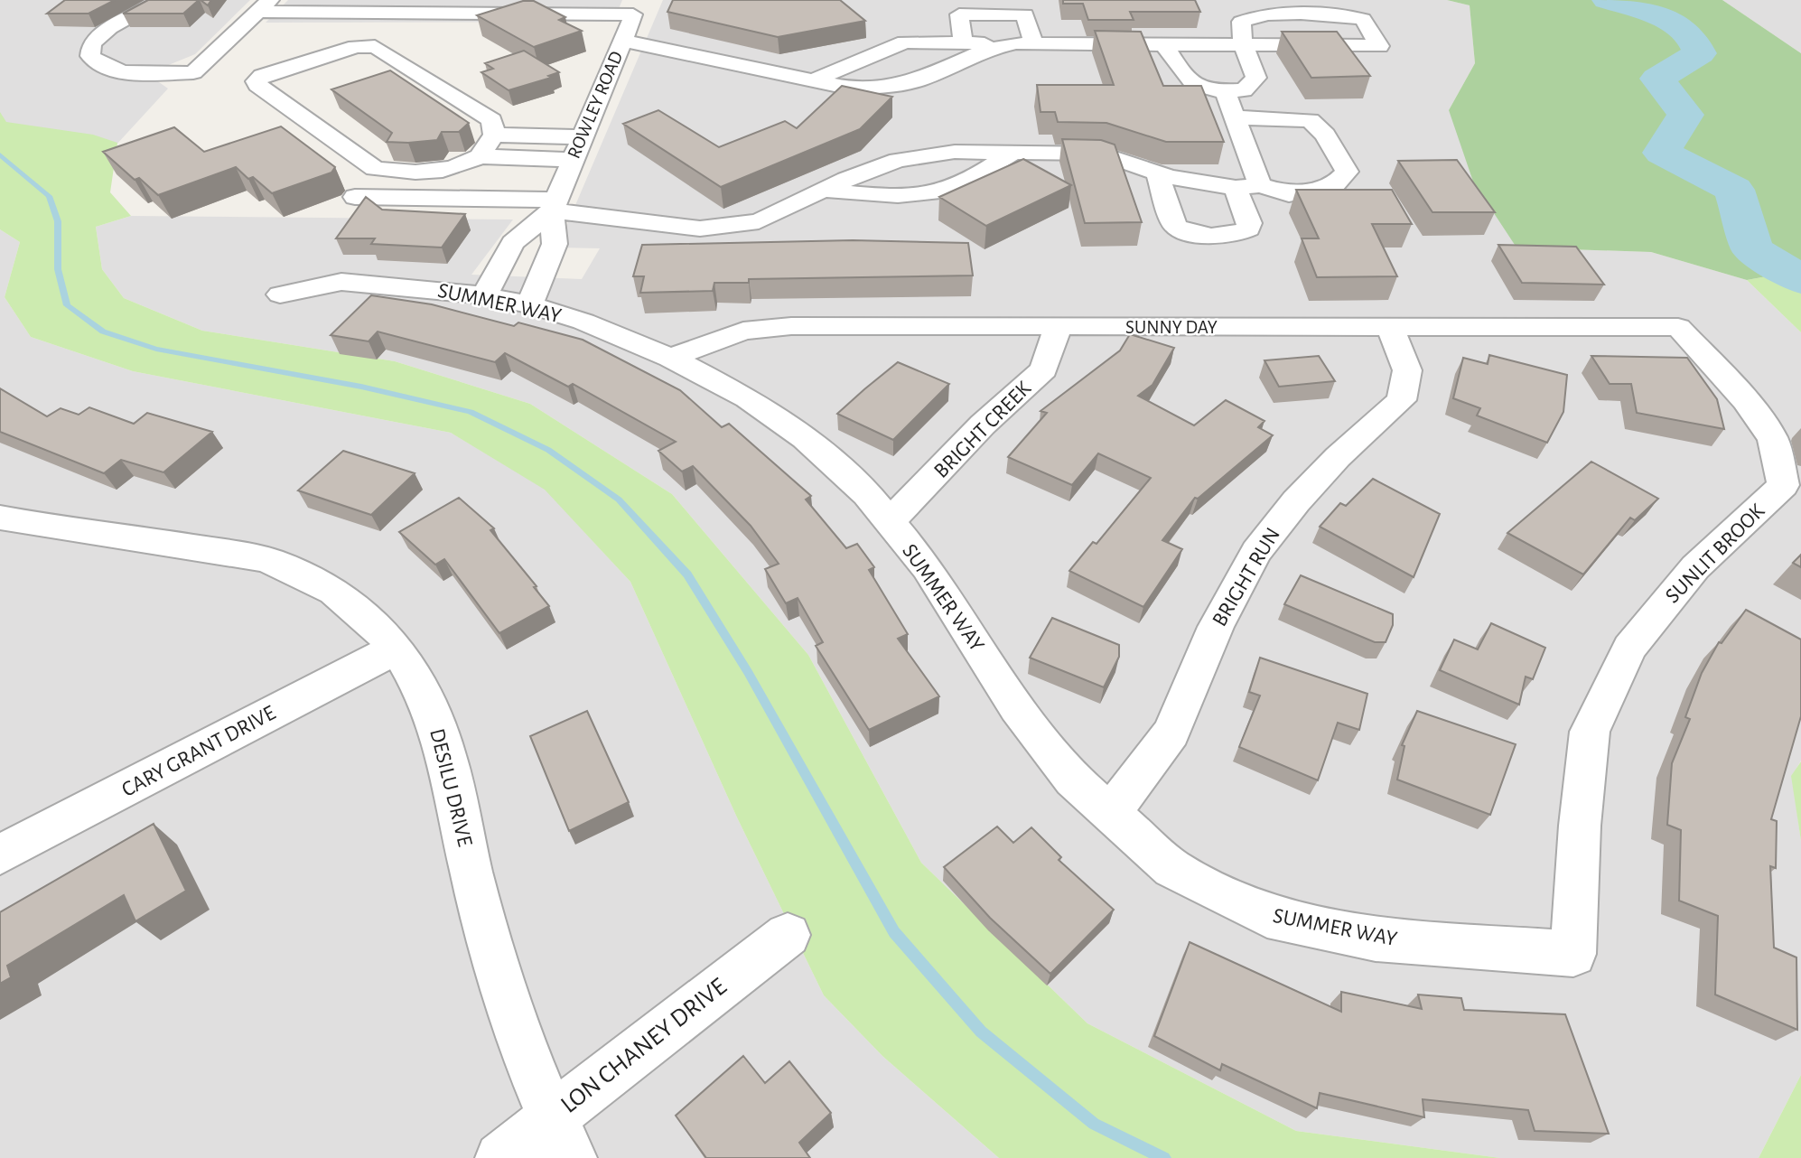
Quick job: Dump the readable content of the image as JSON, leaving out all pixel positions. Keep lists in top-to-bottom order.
{
  "streets": {
    "street": [
      "ROWLEY ROAD",
      "SUMMER WAY",
      "SUNNY DAY",
      "BRIGHT CREEK",
      "SUNLIT BROOK",
      "BRIGHT RUN",
      "CARY GRANT DRIVE",
      "DESILU DRIVE",
      "LON CHANEY DRIVE"
    ]
  },
  "crossings": [
    ["ROWLEY ROAD", "SUMMER WAY"],
    ["SUMMER WAY", "SUNNY DAY"],
    ["SUMMER WAY", "BRIGHT CREEK"],
    ["SUMMER WAY", "SUNLIT BROOK"],
    ["SUMMER WAY", "BRIGHT RUN"],
    ["SUNNY DAY", "BRIGHT CREEK"],
    ["SUNNY DAY", "SUNLIT BROOK"],
    ["SUNNY DAY", "BRIGHT RUN"],
    ["CARY GRANT DRIVE", "DESILU DRIVE"],
    ["DESILU DRIVE", "LON CHANEY DRIVE"]
  ]
}
